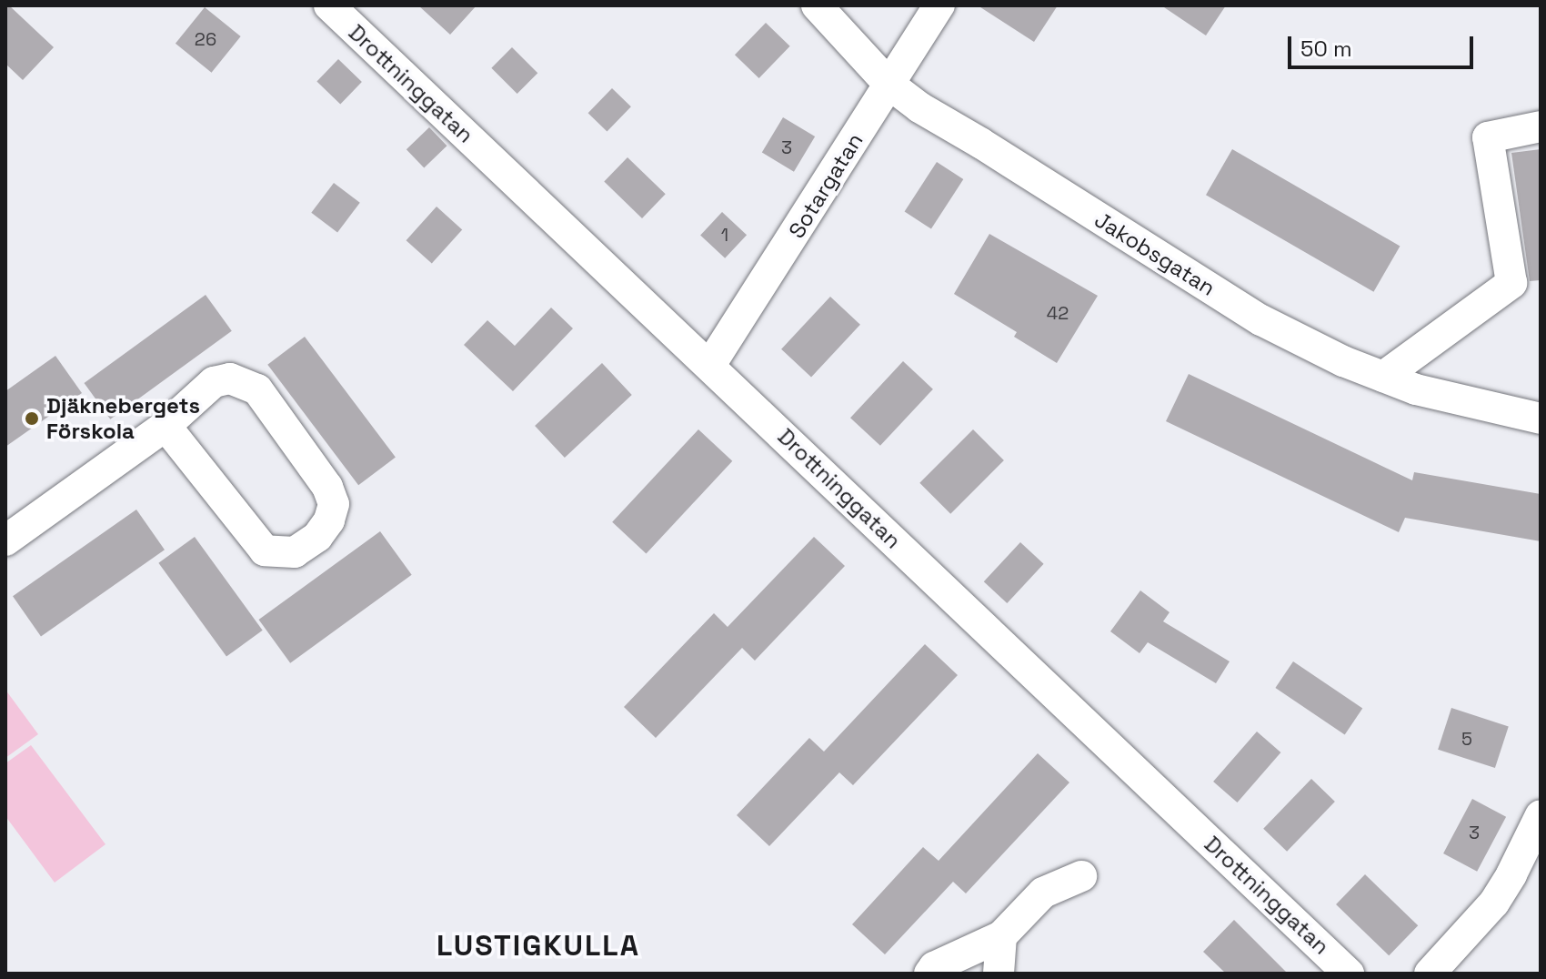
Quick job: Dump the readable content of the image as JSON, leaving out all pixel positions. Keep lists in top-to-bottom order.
{
  "streets": {
    "street": ["Drottninggatan", "Sotargatan", "Jakobsgatan"]
  },
  "crossings": [
    ["Drottninggatan", "Sotargatan"],
    ["Sotargatan", "Jakobsgatan"]
  ],
  "districts": ["LUSTIGKULLA"],
  "places": ["Djäknebergets Förskola"],
  "house_numbers": [
    "26",
    "3",
    "1",
    "42",
    "5",
    "3"
  ],
  "scale_bar": "50 m"
}
